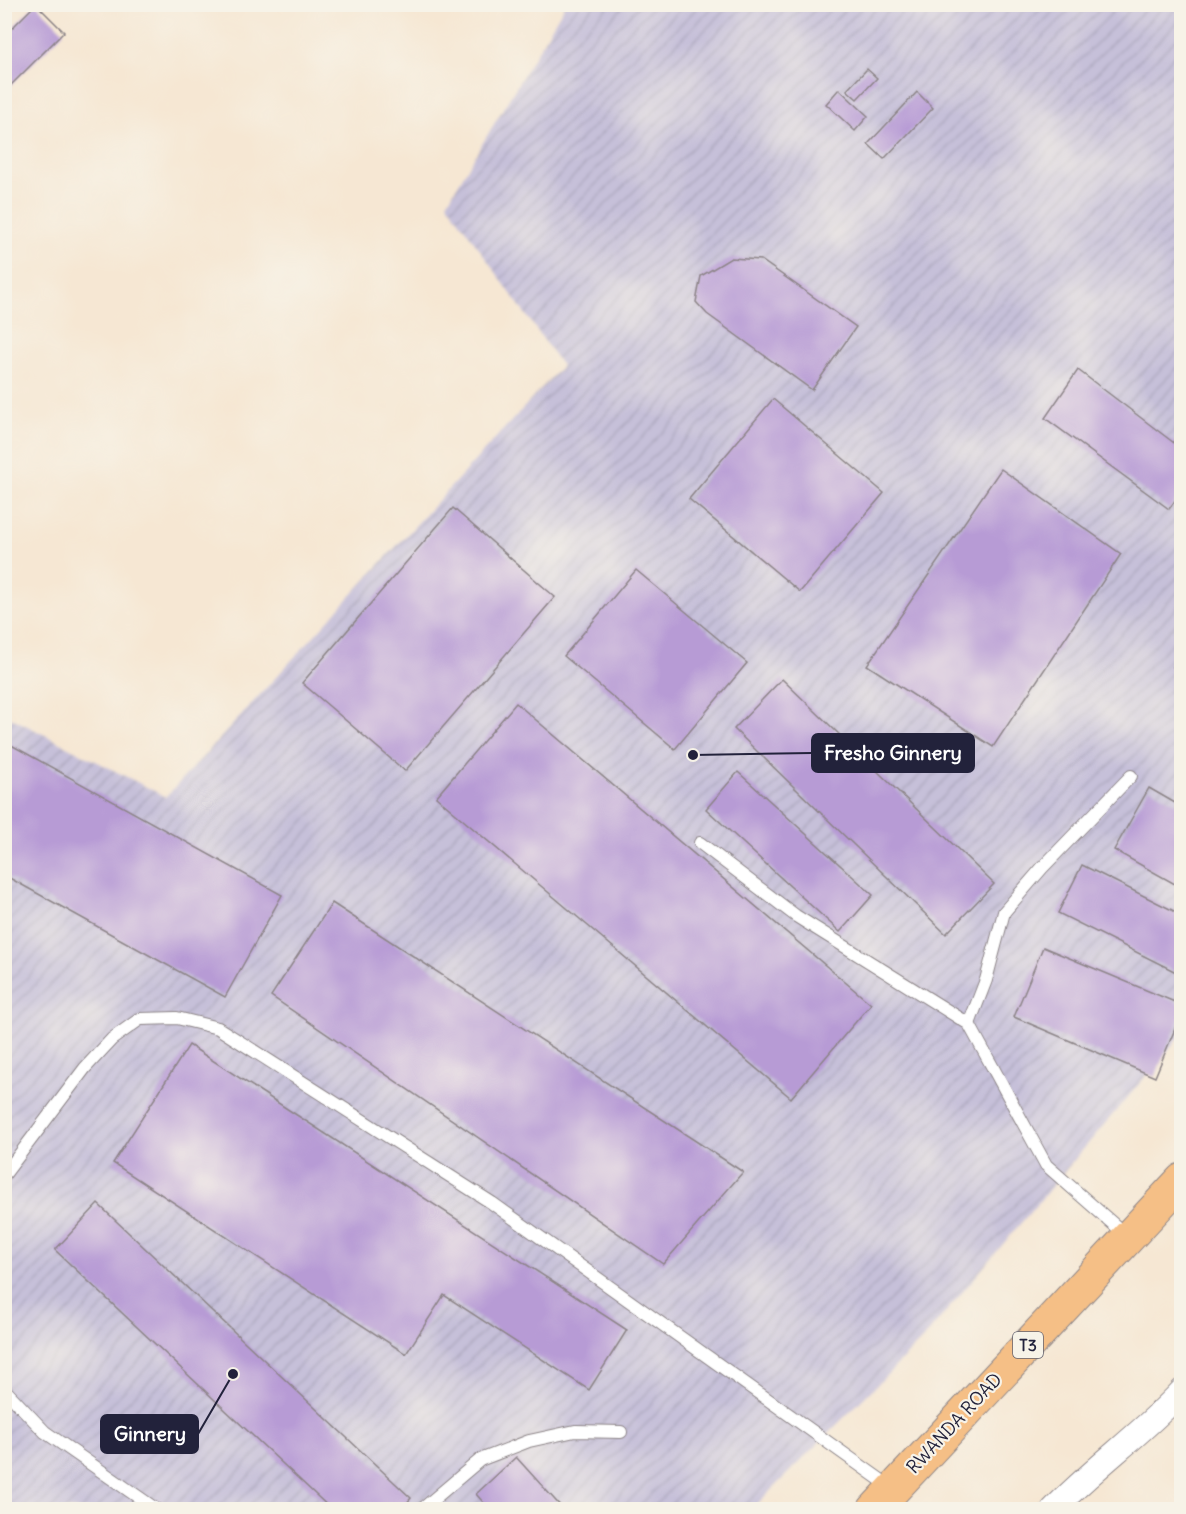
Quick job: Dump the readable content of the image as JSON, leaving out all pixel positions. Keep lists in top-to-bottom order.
{
  "streets": {
    "highway": ["T3", "RWANDA ROAD"]
  },
  "places": ["Fresho Ginnery", "Ginnery"]
}
